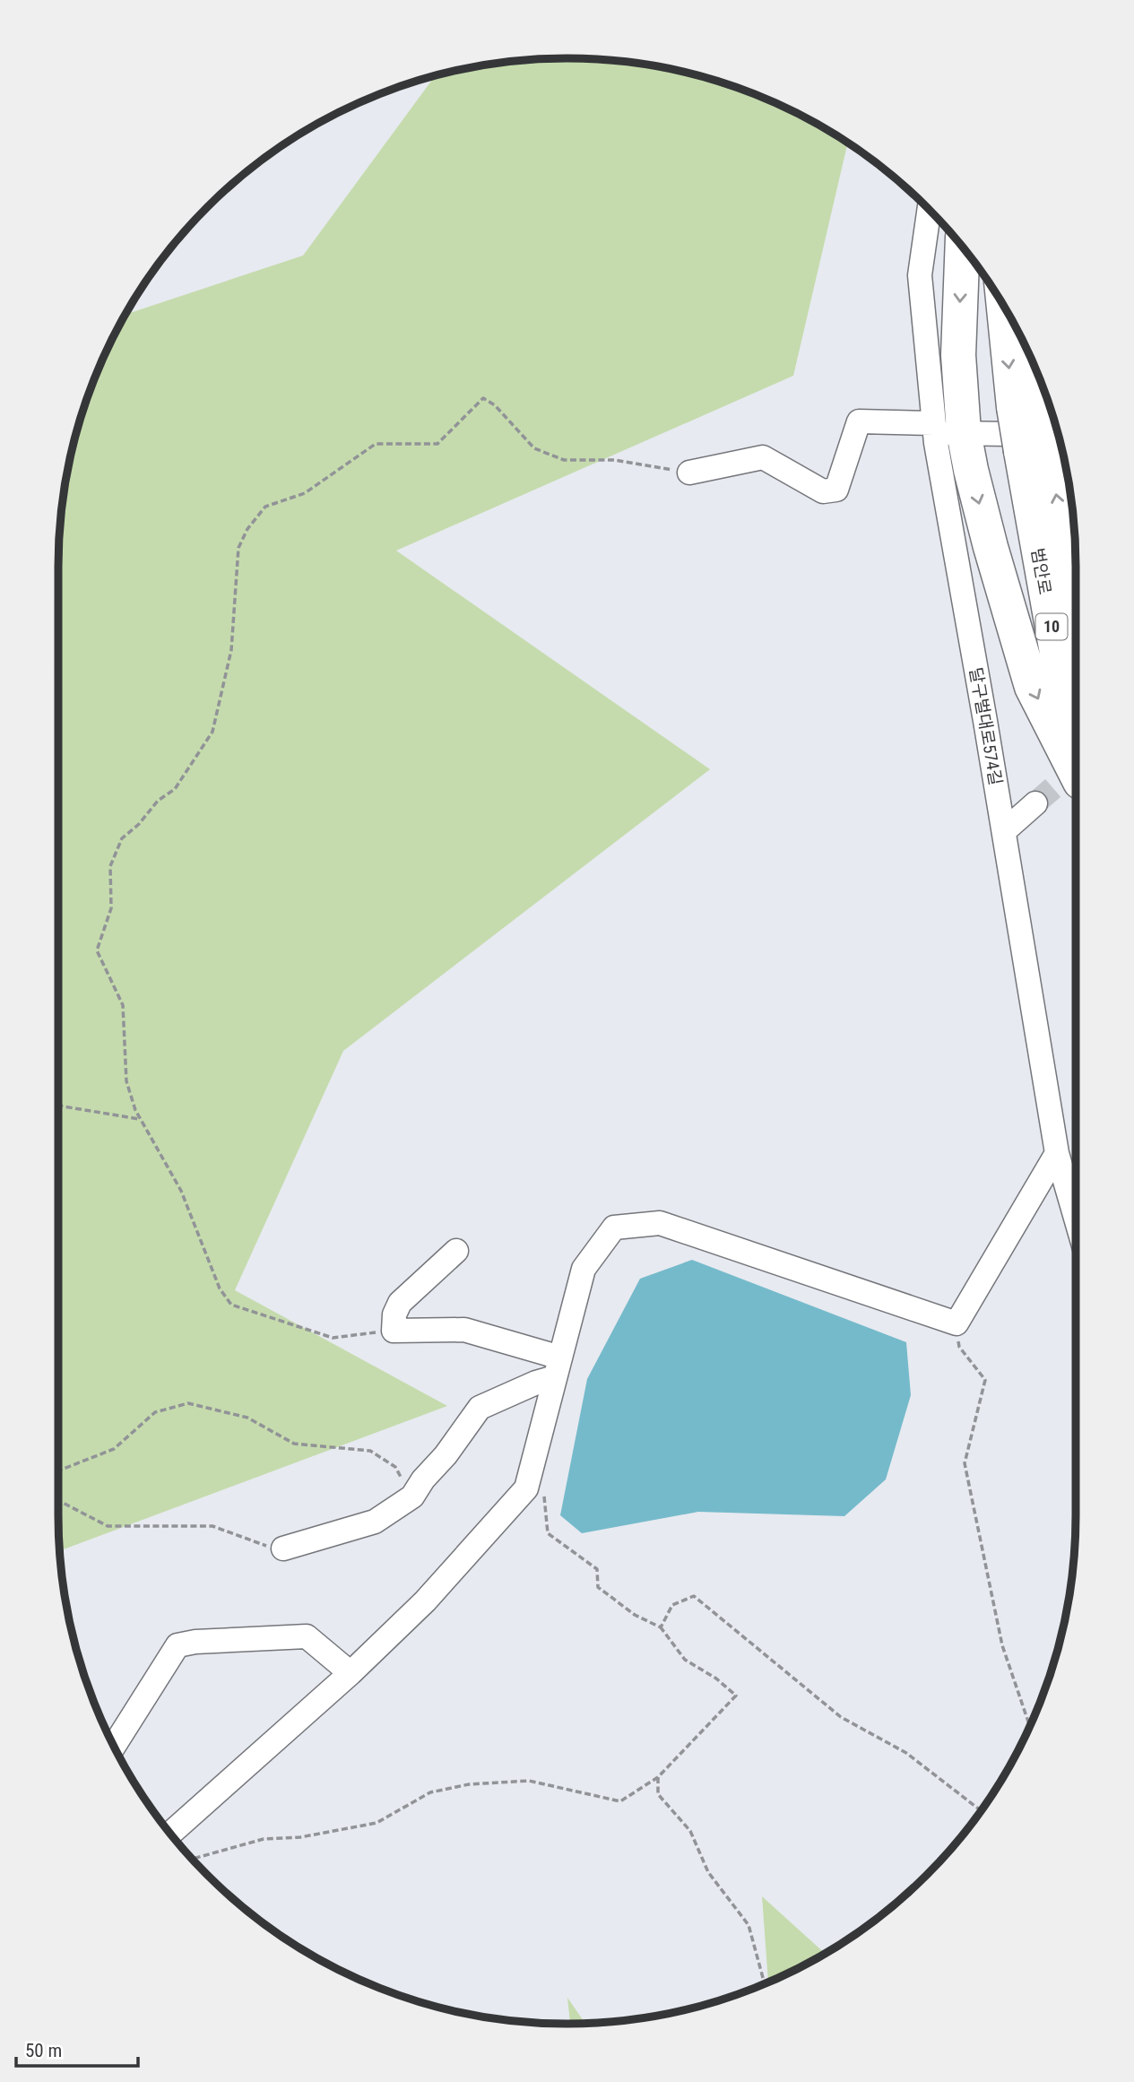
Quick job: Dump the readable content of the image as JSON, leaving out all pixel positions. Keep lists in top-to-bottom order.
{
  "streets": {
    "highway": ["범안로", "10"],
    "street": ["달구벌대로574길"]
  },
  "crossings": [
    ["범안로", "10"]
  ],
  "scale_bar": "50 m"
}
